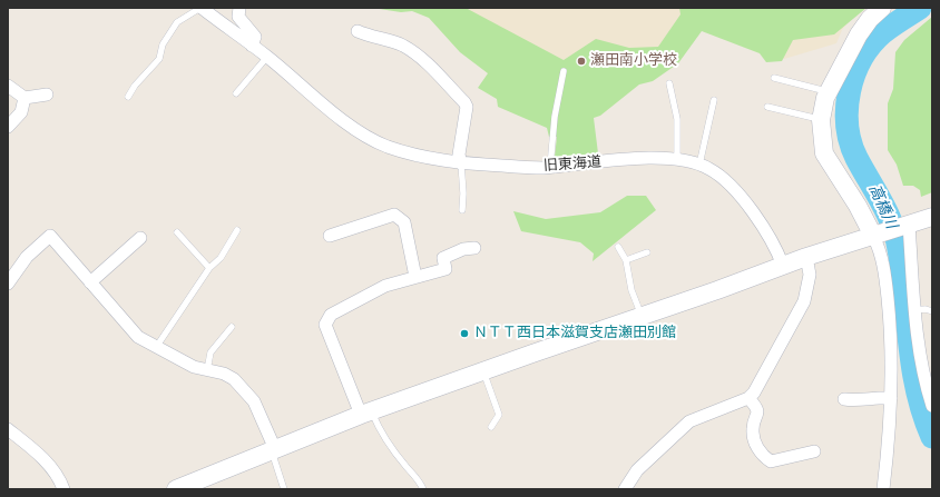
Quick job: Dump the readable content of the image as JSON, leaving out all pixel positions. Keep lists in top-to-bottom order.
{
  "streets": {
    "street": ["旧東海道"]
  },
  "water": ["高橋川"],
  "places": ["瀬田南小学校", "ＮＴＴ西日本滋賀支店瀬田別館"]
}
